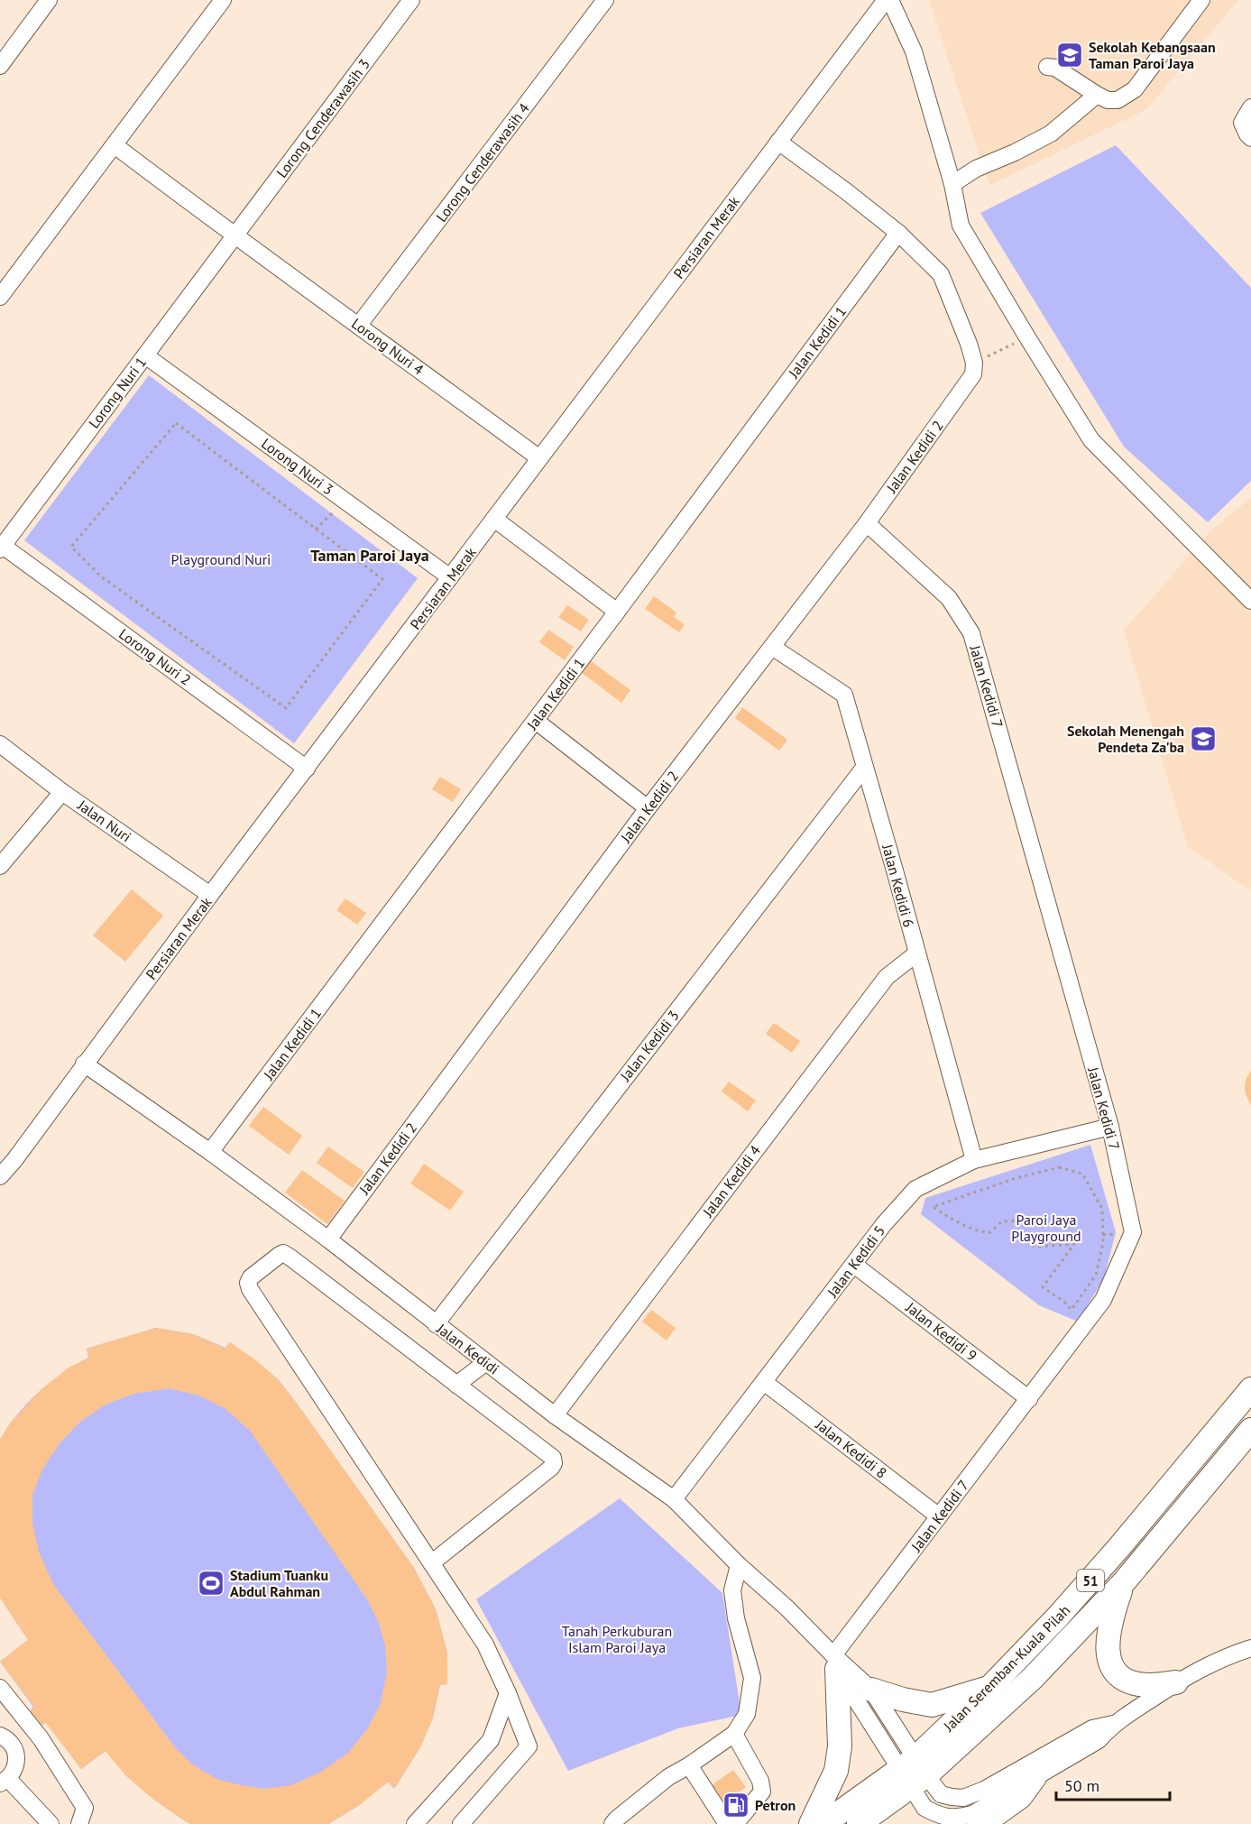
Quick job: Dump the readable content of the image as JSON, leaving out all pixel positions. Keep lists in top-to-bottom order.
{
  "streets": {
    "highway": ["51", "Jalan Seremban-Kuala Pilah"],
    "street": [
      "Lorong Cenderawasih 3",
      "Lorong Cenderawasih 4",
      "Persiaran Merak",
      "Jalan Kedidi 1",
      "Lorong Nuri 4",
      "Lorong Nuri 1",
      "Jalan Kedidi 2",
      "Lorong Nuri 3",
      "Lorong Nuri 2",
      "Jalan Kedidi 7",
      "Jalan Nuri",
      "Jalan Kedidi 6",
      "Jalan Kedidi 3",
      "Jalan Kedidi 4",
      "Jalan Kedidi 5",
      "Jalan Kedidi 9",
      "Jalan Kedidi",
      "Jalan Kedidi 8"
    ]
  },
  "crossings": [
    ["Lorong Cenderawasih 3", "Lorong Nuri 4"],
    ["Lorong Cenderawasih 3", "Lorong Nuri 1"],
    ["Lorong Cenderawasih 4", "Lorong Nuri 4"],
    ["Persiaran Merak", "Lorong Nuri 4"],
    ["Persiaran Merak", "Lorong Nuri 3"],
    ["Persiaran Merak", "Lorong Nuri 2"],
    ["Persiaran Merak", "Jalan Nuri"],
    ["Persiaran Merak", "Jalan Kedidi"],
    ["Jalan Kedidi 1", "Jalan Kedidi"],
    ["Lorong Nuri 4", "Lorong Nuri 1"],
    ["Lorong Nuri 1", "Lorong Nuri 3"],
    ["Lorong Nuri 1", "Lorong Nuri 2"],
    ["Jalan Kedidi 2", "Jalan Kedidi 7"],
    ["Jalan Kedidi 2", "Jalan Kedidi 6"],
    ["Jalan Kedidi 2", "Jalan Kedidi"],
    ["Jalan Kedidi 7", "Jalan Kedidi 5"],
    ["Jalan Kedidi 7", "Jalan Kedidi 9"],
    ["Jalan Kedidi 7", "Jalan Kedidi"],
    ["Jalan Kedidi 7", "Jalan Kedidi 8"],
    ["Jalan Kedidi 6", "Jalan Kedidi 3"],
    ["Jalan Kedidi 6", "Jalan Kedidi 4"],
    ["Jalan Kedidi 6", "Jalan Kedidi 5"],
    ["Jalan Kedidi 3", "Jalan Kedidi"],
    ["Jalan Kedidi 4", "Jalan Kedidi"],
    ["Jalan Kedidi 5", "Jalan Kedidi 9"],
    ["Jalan Kedidi 5", "Jalan Kedidi"],
    ["Jalan Kedidi 5", "Jalan Kedidi 8"]
  ],
  "districts": ["Taman Paroi Jaya"],
  "parks": ["Playground Nuri", "Paroi Jaya Playground", "Tanah Perkuburan Islam Paroi Jaya"],
  "places": {
    "school or university": ["Sekolah Kebangsaan Taman Paroi Jaya", "Sekolah Menengah Pendeta Za'ba"],
    "sports": ["Stadium Tuanku Abdul Rahman"],
    "fuel station": ["Petron"]
  },
  "scale_bar": "50 m"
}
